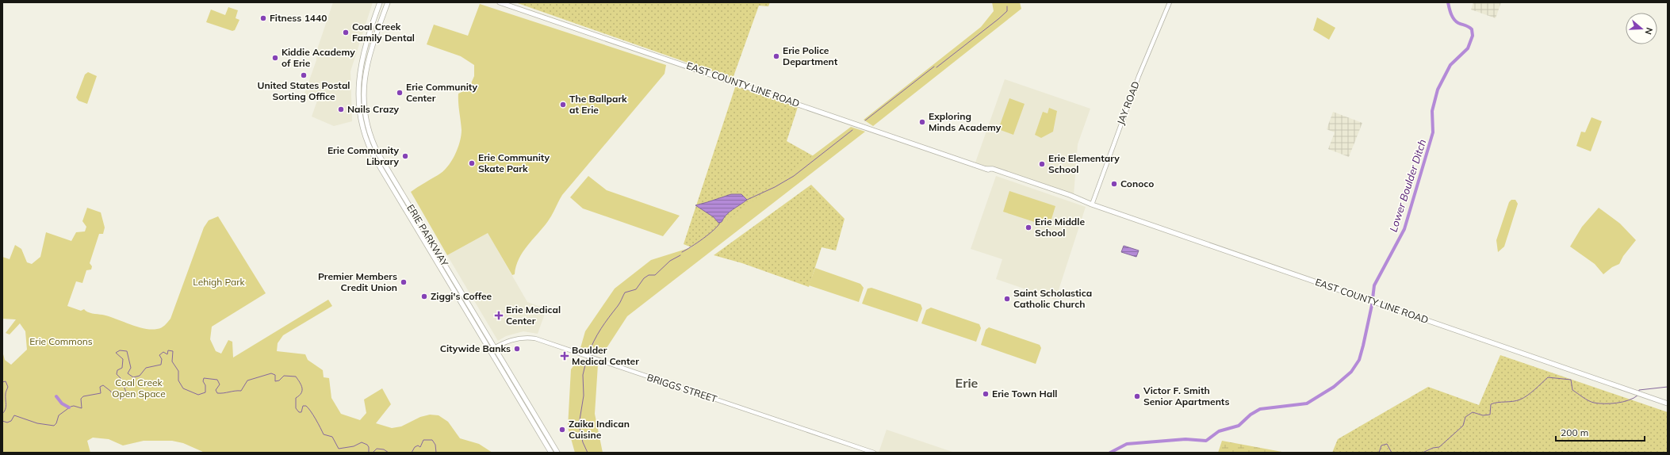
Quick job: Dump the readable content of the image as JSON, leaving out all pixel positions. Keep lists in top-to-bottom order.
{
  "streets": {
    "main road": ["EAST COUNTY LINE ROAD", "ERIE PARKWAY"],
    "street": ["JAY ROAD", "BRIGGS STREET"]
  },
  "crossings": [
    ["EAST COUNTY LINE ROAD", "JAY ROAD"],
    ["ERIE PARKWAY", "BRIGGS STREET"]
  ],
  "districts": ["Erie"],
  "water": ["Lower Boulder Ditch"],
  "parks": ["Lehigh Park", "Erie Commons", "Coal Creek Open Space"],
  "places": {
    "other": [
      "Fitness 1440",
      "Coal Creek Family Dental",
      "Erie Police Department",
      "Kiddie Academy of Erie",
      "United States Postal Sorting Office",
      "Erie Community Center",
      "The Ballpark at Erie",
      "Nails Crazy",
      "Exploring Minds Academy",
      "Erie Community Library",
      "Erie Community Skate Park",
      "Erie Elementary School",
      "Conoco",
      "Erie Middle School",
      "Premier Members Credit Union",
      "Ziggi's Coffee",
      "Saint Scholastica Catholic Church",
      "Citywide Banks",
      "Erie Town Hall",
      "Victor F. Smith Senior Apartments",
      "Zaika Indican Cuisine"
    ],
    "health": ["Erie Medical Center", "Boulder Medical Center"]
  },
  "scale_bar": "200 m",
  "north": "right"
}
